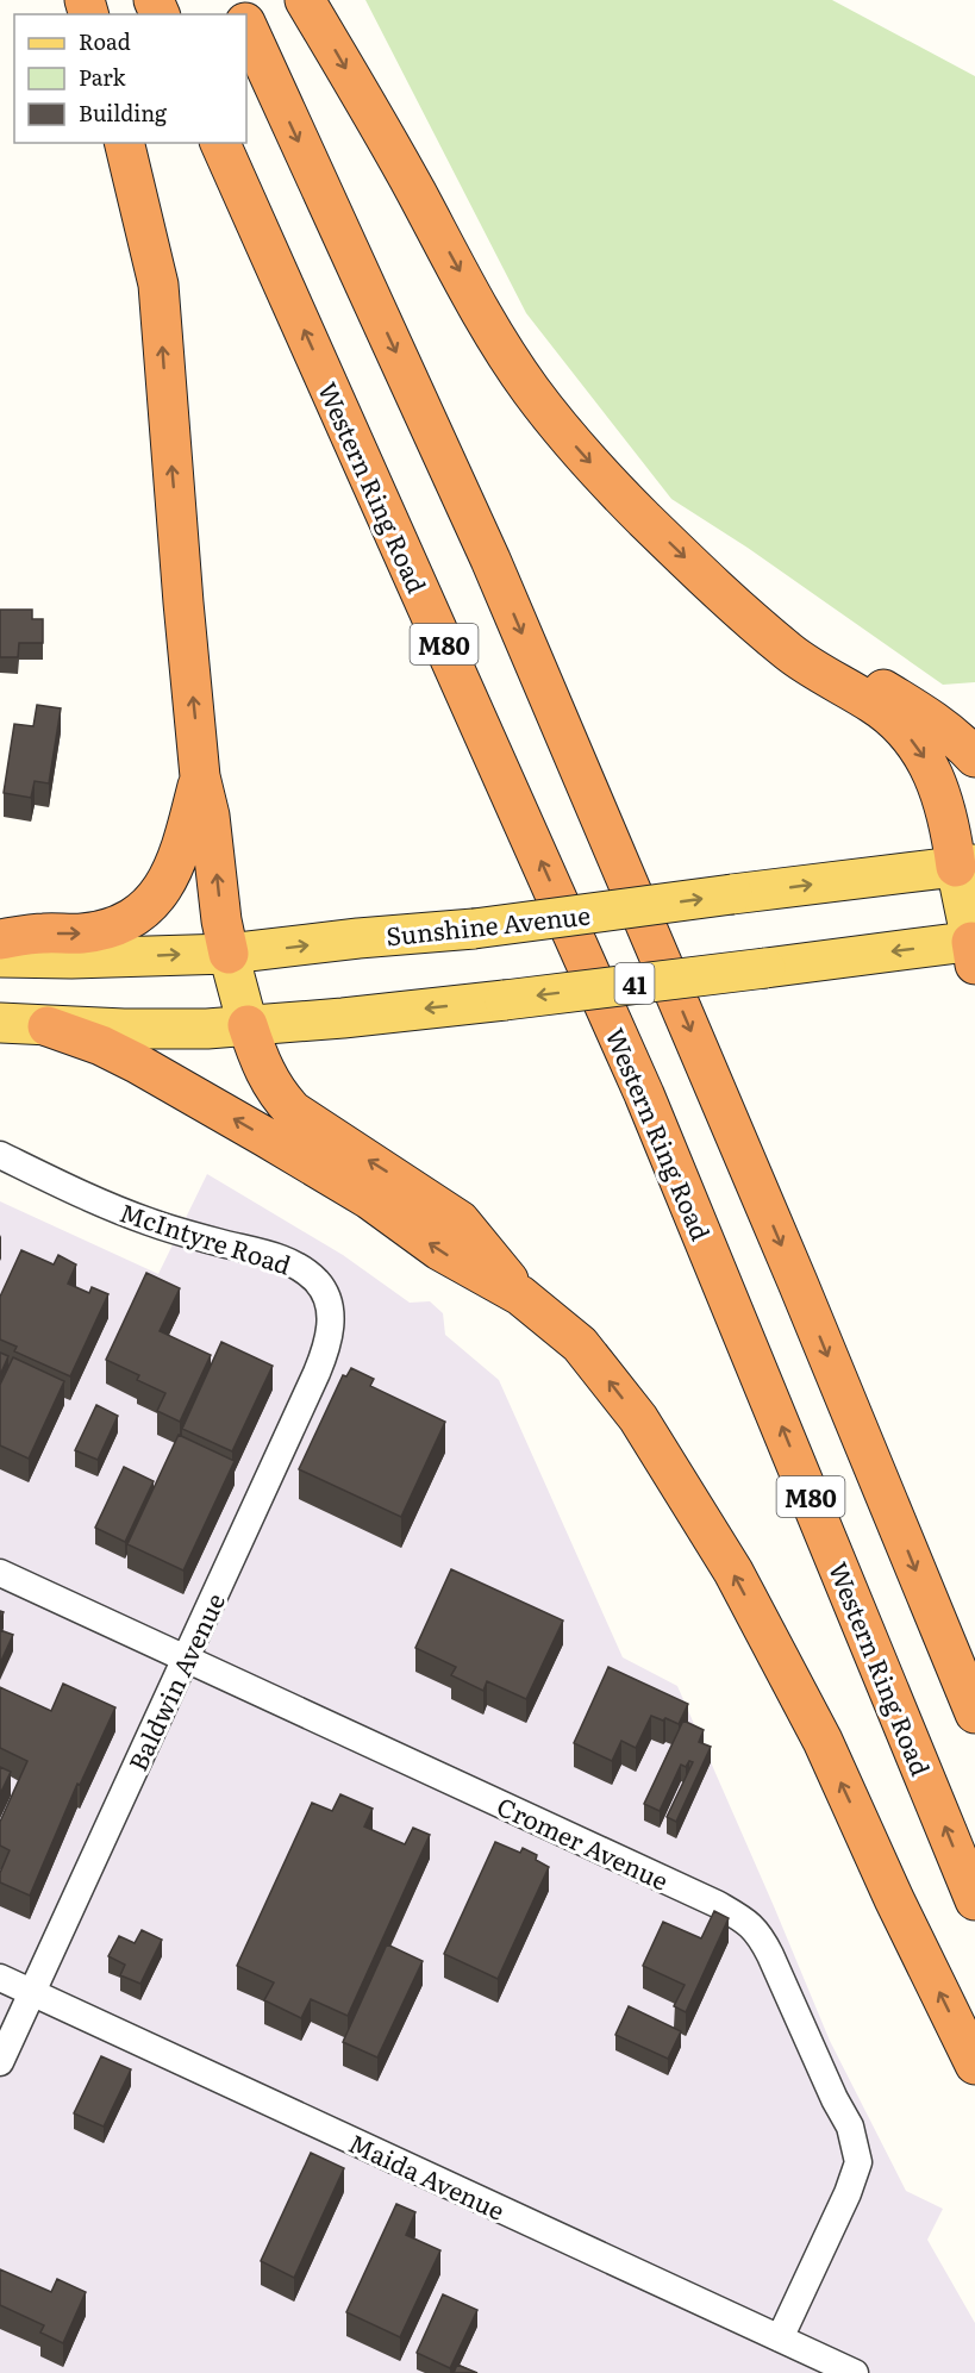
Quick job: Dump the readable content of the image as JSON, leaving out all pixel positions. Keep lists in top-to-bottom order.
{
  "streets": {
    "highway": ["Western Ring Road", "M80"],
    "main road": ["Sunshine Avenue", "41"],
    "street": [
      "McIntyre Road",
      "Baldwin Avenue",
      "Cromer Avenue",
      "Maida Avenue"
    ]
  },
  "crossings": [
    ["McIntyre Road", "Baldwin Avenue"],
    ["Baldwin Avenue", "Cromer Avenue"],
    ["Baldwin Avenue", "Maida Avenue"],
    ["Cromer Avenue", "Maida Avenue"]
  ],
  "legend": ["Road", "Park", "Building"]
}
